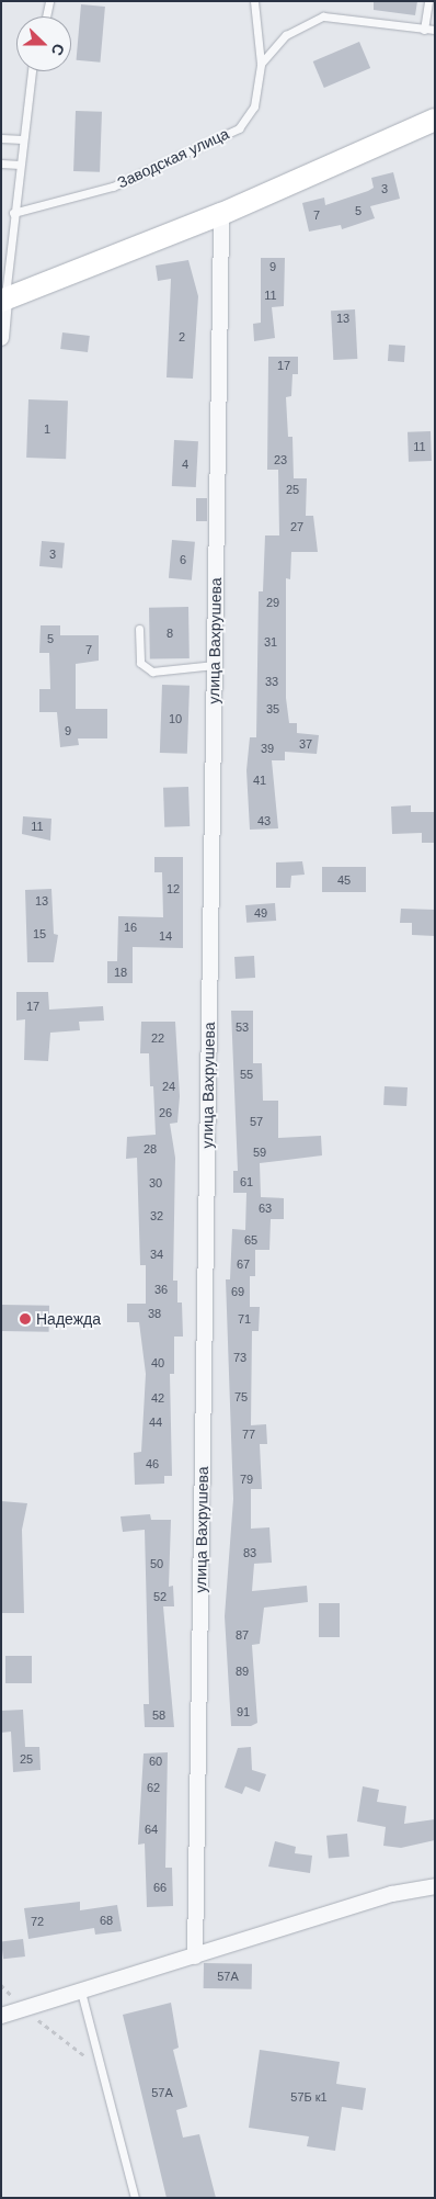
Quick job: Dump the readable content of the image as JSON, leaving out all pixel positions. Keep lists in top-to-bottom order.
{
  "streets": {
    "street": ["улица Вахрушева"],
    "lane": ["Заводская улица"]
  },
  "places": ["Надежда"],
  "house_numbers": [
    "3",
    "5",
    "7",
    "9",
    "11",
    "13",
    "2",
    "17",
    "1",
    "11",
    "23",
    "4",
    "25",
    "27",
    "3",
    "6",
    "29",
    "8",
    "5",
    "31",
    "7",
    "33",
    "35",
    "10",
    "9",
    "37",
    "39",
    "41",
    "43",
    "11",
    "45",
    "12",
    "13",
    "49",
    "16",
    "15",
    "14",
    "18",
    "17",
    "53",
    "22",
    "55",
    "24",
    "26",
    "57",
    "28",
    "59",
    "61",
    "30",
    "63",
    "32",
    "65",
    "34",
    "67",
    "36",
    "69",
    "38",
    "71",
    "73",
    "40",
    "75",
    "42",
    "44",
    "77",
    "46",
    "79",
    "83",
    "50",
    "52",
    "87",
    "89",
    "91",
    "58",
    "25",
    "60",
    "62",
    "64",
    "66",
    "68",
    "72",
    "57А",
    "57А",
    "57Б к1"
  ],
  "north": "right"
}
